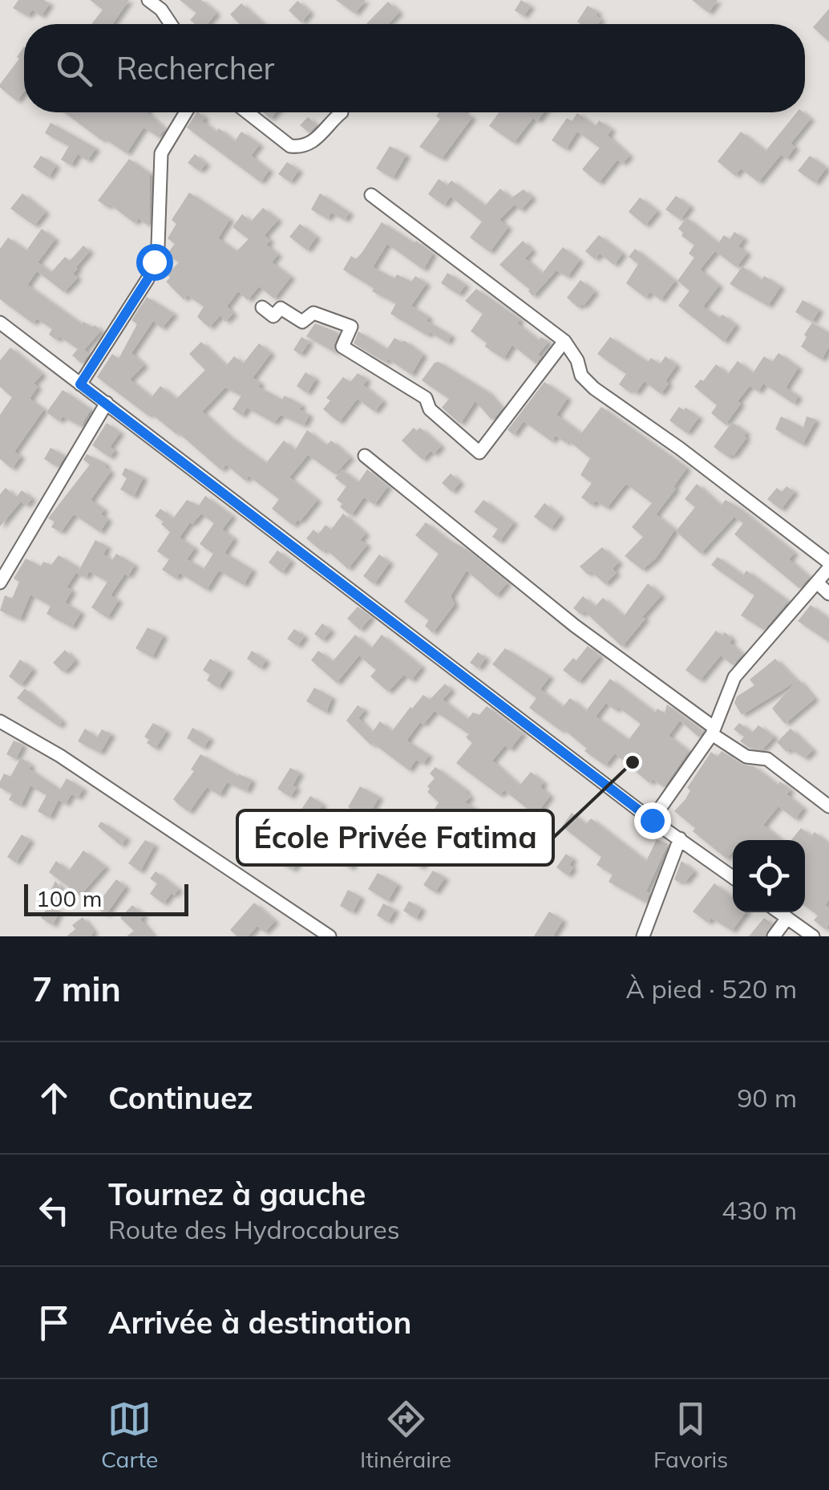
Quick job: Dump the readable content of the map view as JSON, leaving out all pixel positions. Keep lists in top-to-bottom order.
{
  "places": ["École Privée Fatima"],
  "scale_bar": "100 m",
  "page": {
    "search": "Rechercher",
    "scale": "100 m",
    "heading": ["7 min", "À pied · 520 m"],
    "list": [
      ["Continuez", "90 m"],
      ["Tournez à gauche", "Route des Hydrocabures", "430 m"],
      "Arrivée à destination"
    ],
    "nav": ["Carte", "Itinéraire", "Favoris"]
  }
}
